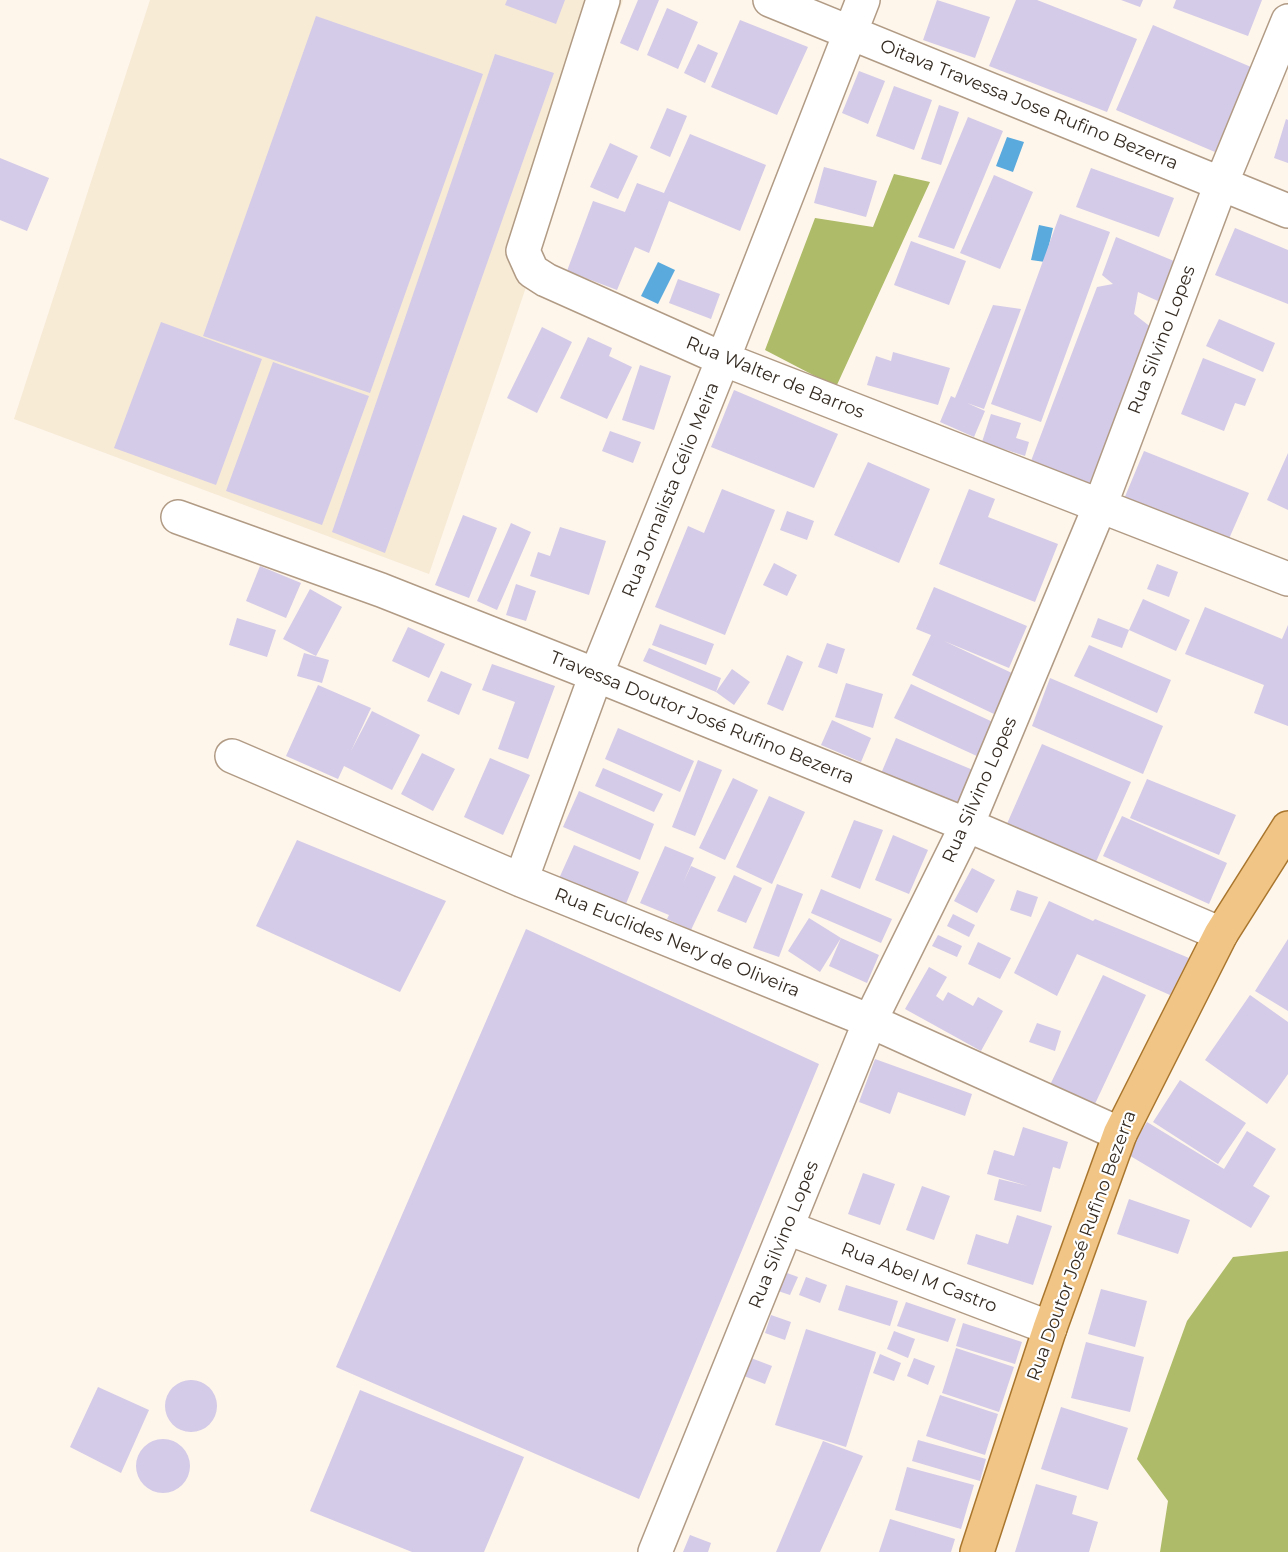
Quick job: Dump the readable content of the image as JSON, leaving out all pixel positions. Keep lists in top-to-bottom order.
{
  "streets": {
    "main road": ["Rua Doutor José Rufino Bezerra"],
    "street": [
      "Oitava Travessa Jose Rufino Bezerra",
      "Rua Silvino Lopes",
      "Rua Walter de Barros",
      "Rua Jornalista Célio Meira",
      "Travessa Doutor José Rufino Bezerra",
      "Rua Euclides Nery de Oliveira",
      "Rua Abel M Castro"
    ]
  },
  "crossings": [
    ["Oitava Travessa Jose Rufino Bezerra", "Rua Silvino Lopes"],
    ["Oitava Travessa Jose Rufino Bezerra", "Rua Jornalista Célio Meira"],
    ["Rua Silvino Lopes", "Rua Walter de Barros"],
    ["Rua Silvino Lopes", "Travessa Doutor José Rufino Bezerra"],
    ["Rua Silvino Lopes", "Rua Euclides Nery de Oliveira"],
    ["Rua Silvino Lopes", "Rua Abel M Castro"],
    ["Rua Walter de Barros", "Rua Jornalista Célio Meira"],
    ["Rua Jornalista Célio Meira", "Travessa Doutor José Rufino Bezerra"],
    ["Rua Jornalista Célio Meira", "Rua Euclides Nery de Oliveira"],
    ["Travessa Doutor José Rufino Bezerra", "Rua Doutor José Rufino Bezerra"],
    ["Rua Euclides Nery de Oliveira", "Rua Doutor José Rufino Bezerra"],
    ["Rua Doutor José Rufino Bezerra", "Rua Abel M Castro"]
  ]
}
